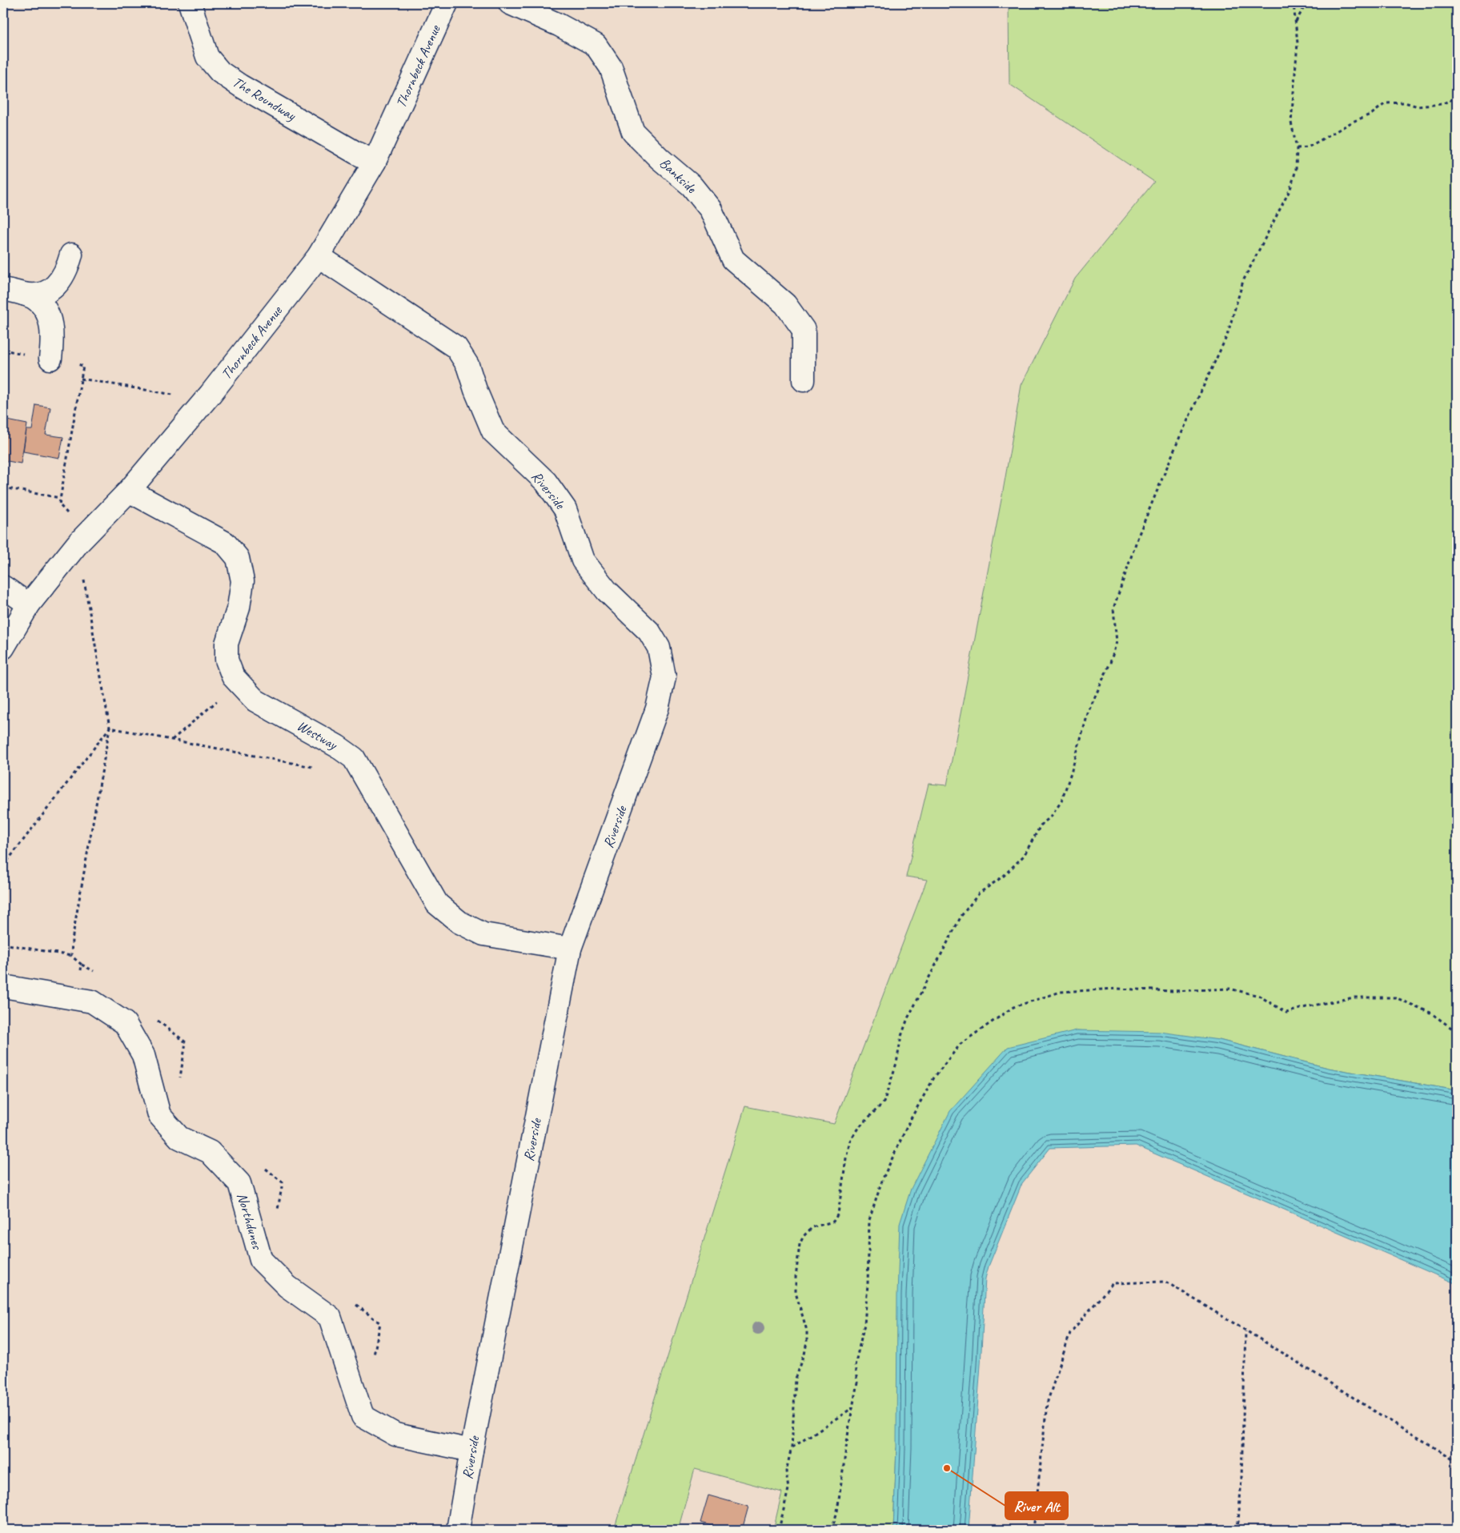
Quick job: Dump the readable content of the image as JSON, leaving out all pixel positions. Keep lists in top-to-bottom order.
{
  "streets": {
    "street": [
      "Thornbeck Avenue",
      "The Roundway",
      "Bankside",
      "Riverside",
      "Westway",
      "Northdunes"
    ]
  },
  "crossings": [
    ["Thornbeck Avenue", "The Roundway"],
    ["Thornbeck Avenue", "Riverside"],
    ["Thornbeck Avenue", "Westway"],
    ["Riverside", "Westway"],
    ["Riverside", "Northdunes"]
  ],
  "places": ["River Alt"]
}
